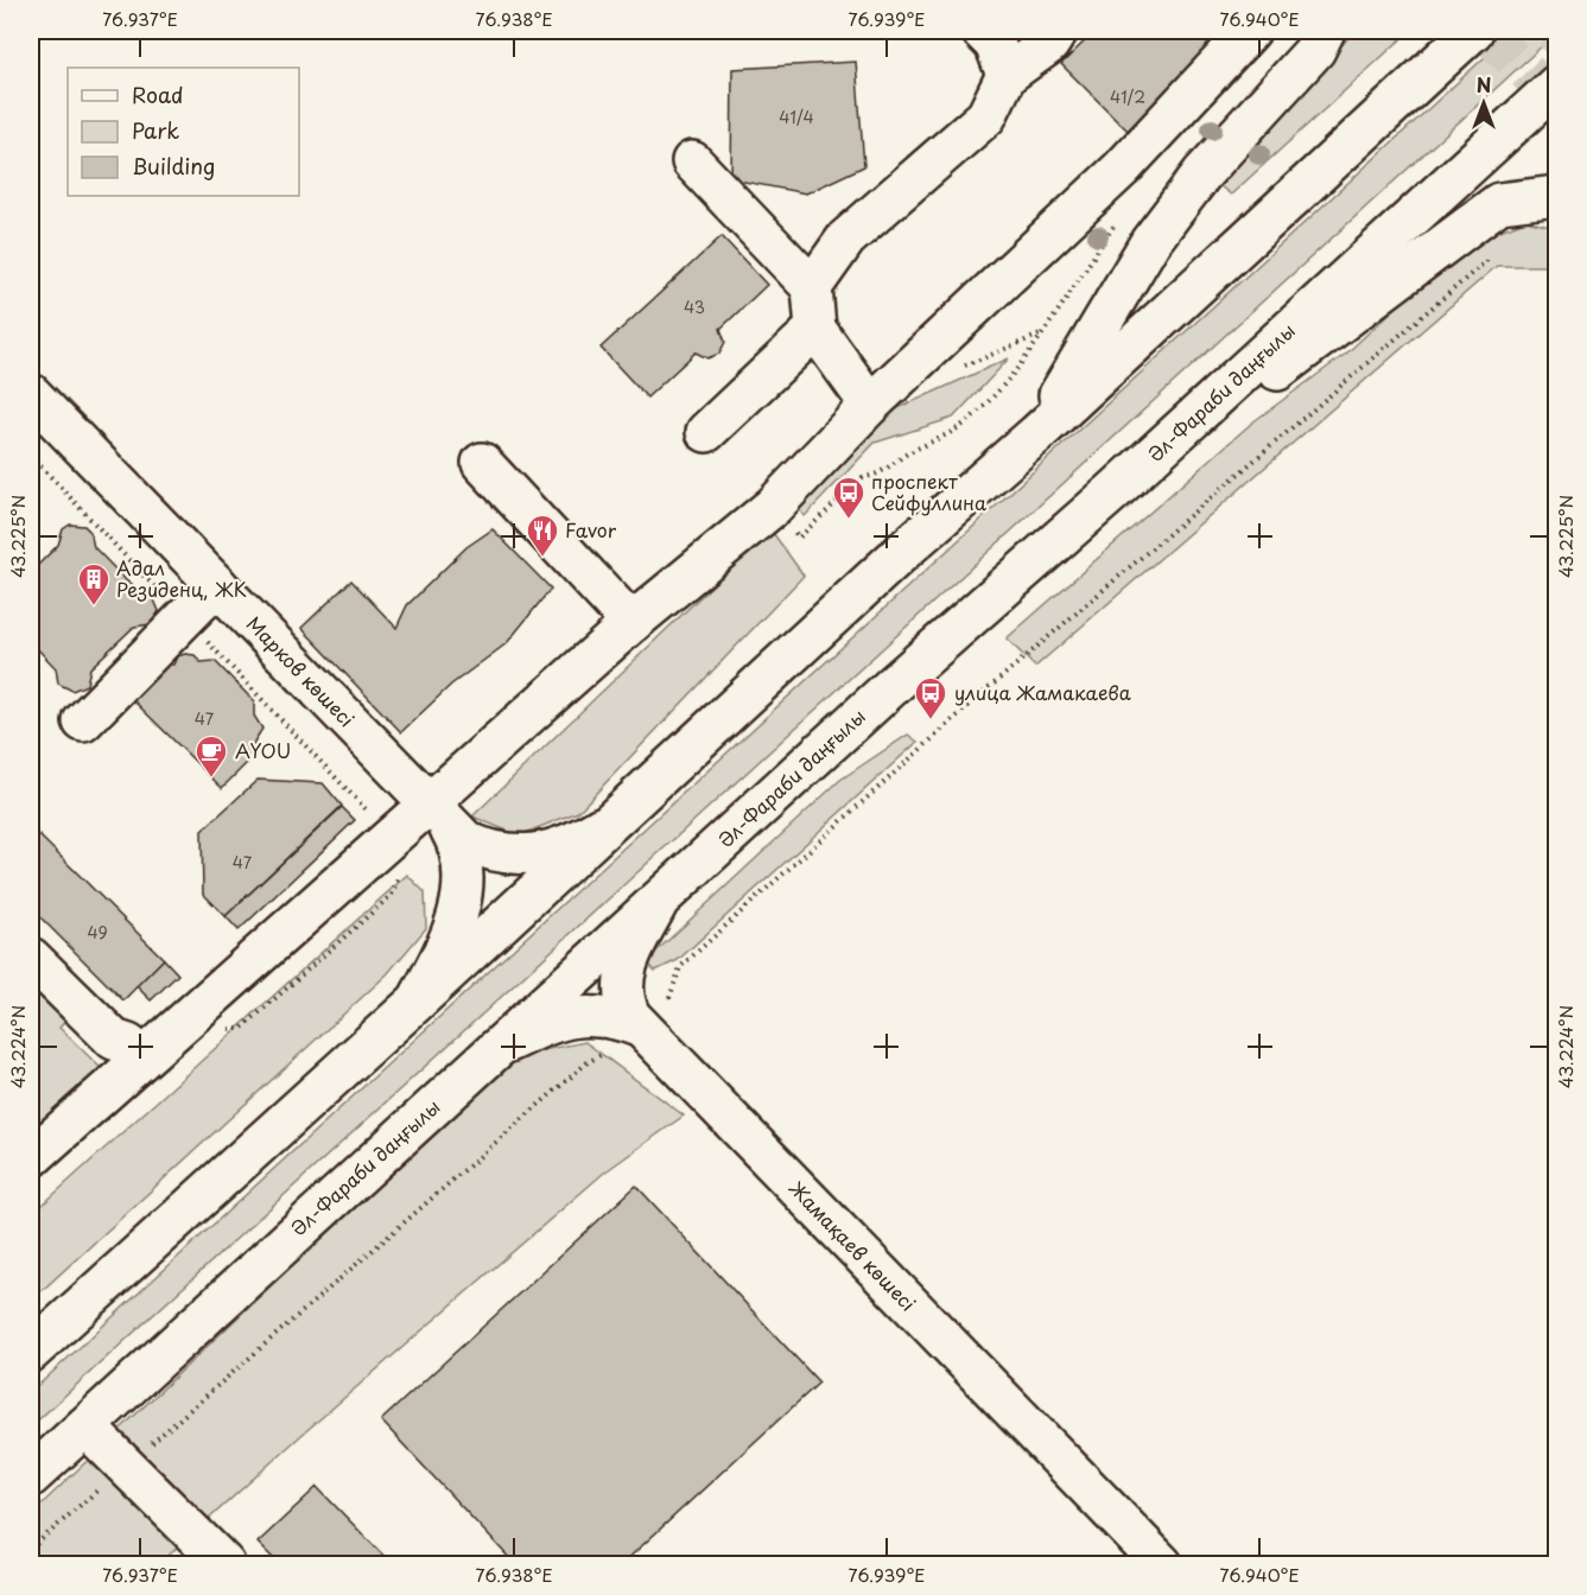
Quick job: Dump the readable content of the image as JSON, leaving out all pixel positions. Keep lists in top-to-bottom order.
{
  "streets": {
    "main road": ["Әл-Фараби даңғылы", "Марков көшесі", "Жамақаев көшесі"]
  },
  "crossings": [
    ["Әл-Фараби даңғылы", "Жамақаев көшесі"]
  ],
  "places": {
    "bus stop": ["проспект Сейфуллина", "улица Жамакаева"],
    "restaurant": ["Favor"],
    "building": ["Адал Резиденц, ЖК"],
    "cafe": ["AYOU"]
  },
  "house_numbers": [
    "41/2",
    "41/4",
    "43",
    "47",
    "47",
    "49"
  ],
  "legend": ["Road", "Park", "Building"],
  "north": "top",
  "coordinates": [
    "76.937°E",
    "76.938°E",
    "76.939°E",
    "76.940°E",
    "43.225°N",
    "43.224°N"
  ]
}
